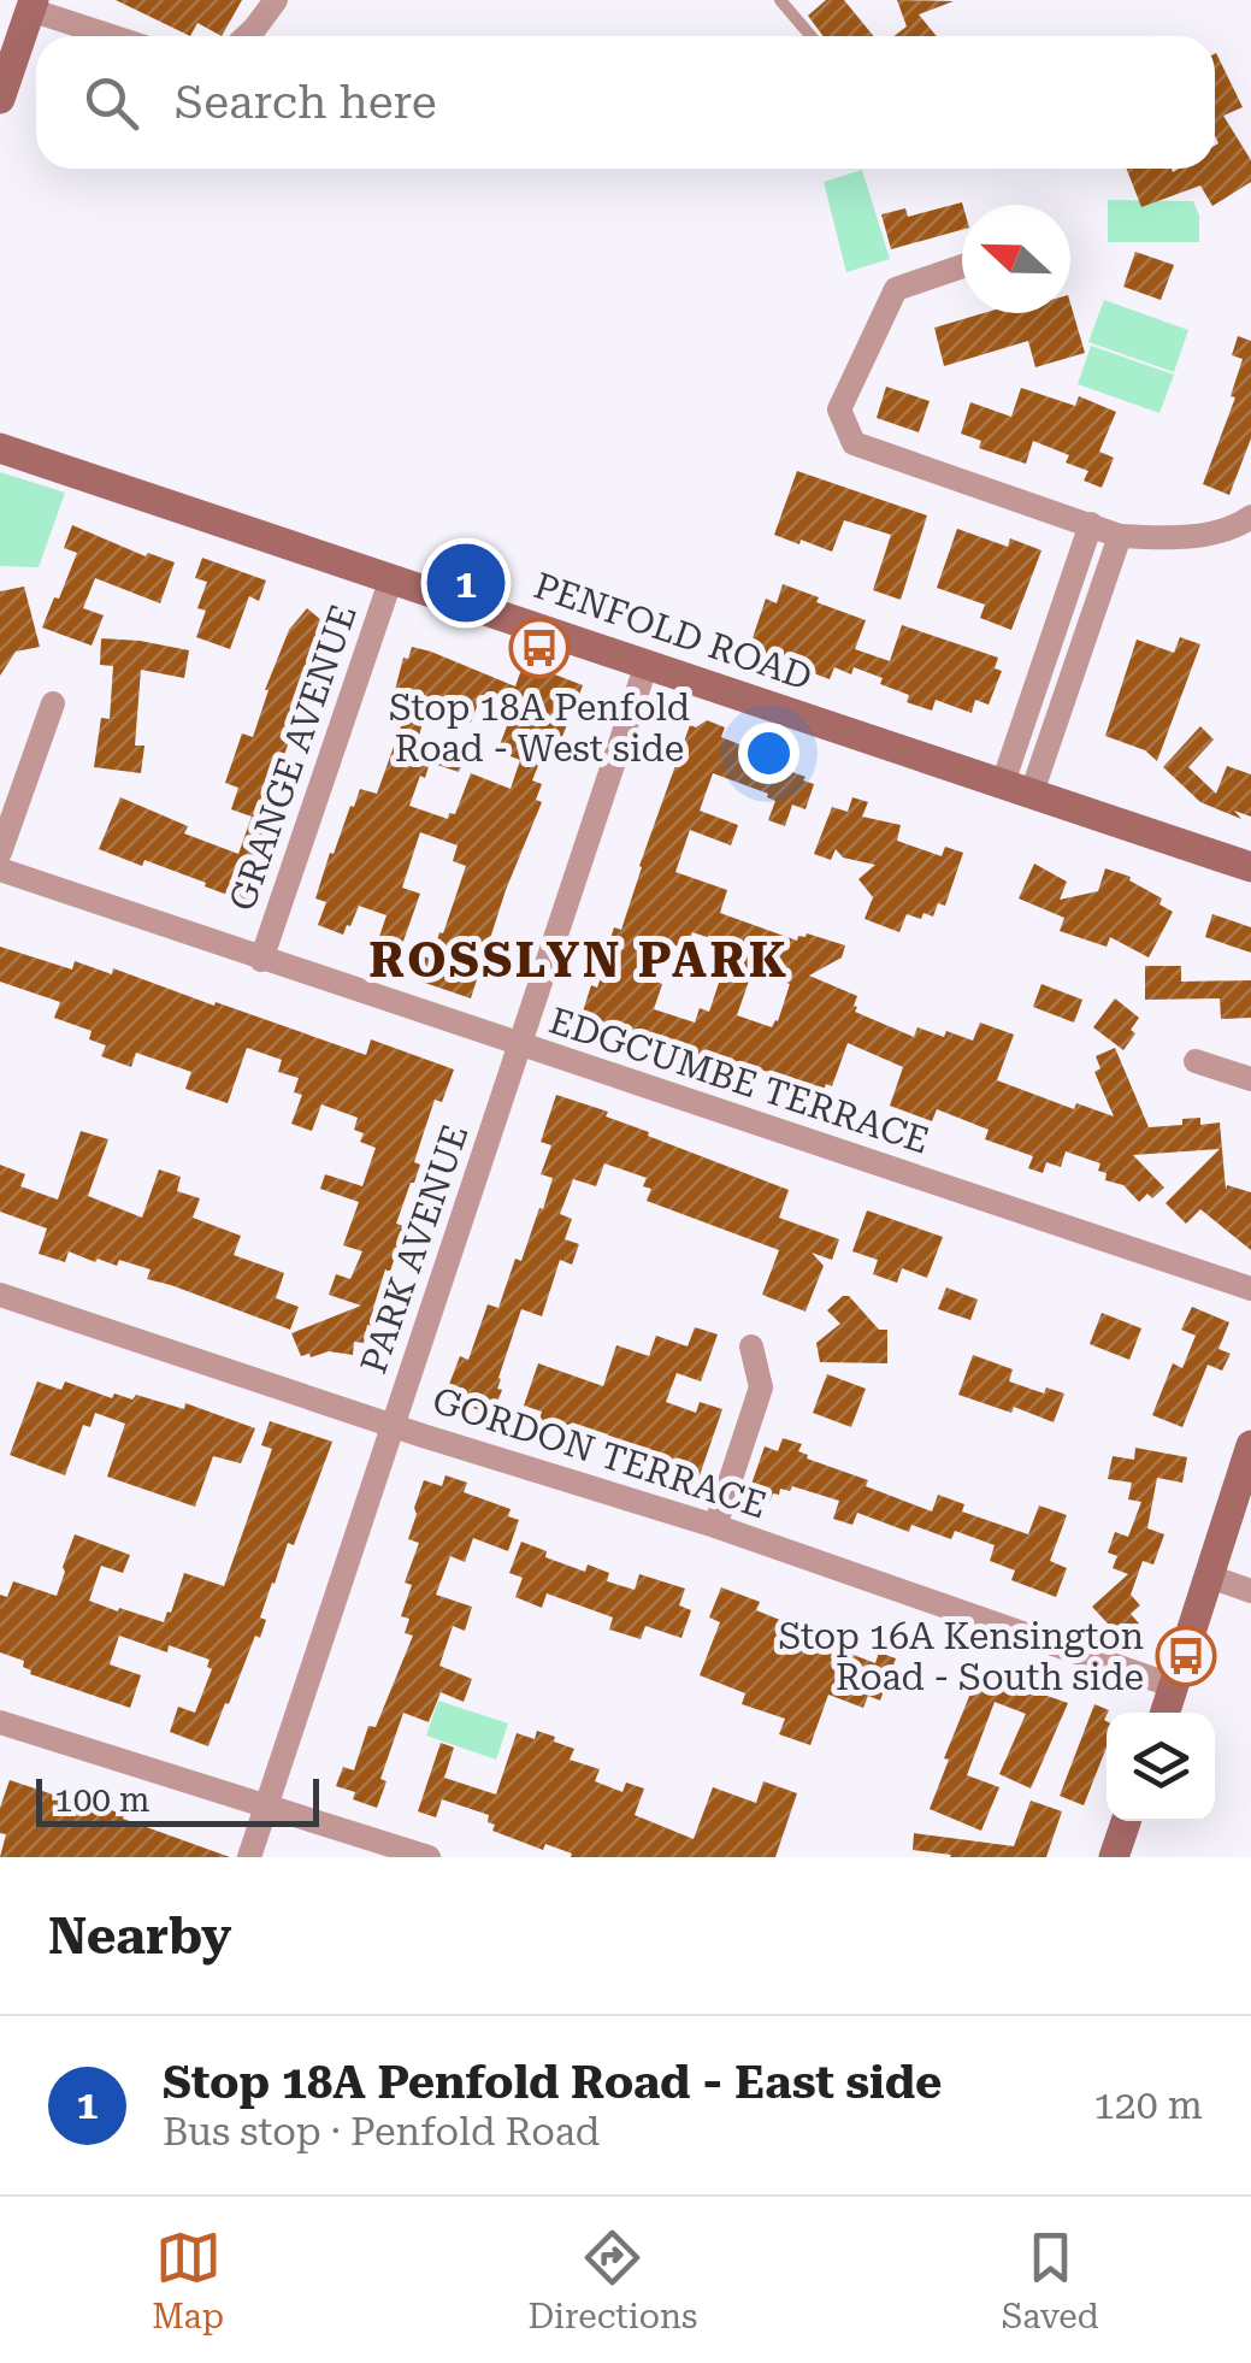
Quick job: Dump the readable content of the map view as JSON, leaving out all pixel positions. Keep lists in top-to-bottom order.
{
  "streets": {
    "main road": ["PENFOLD ROAD"],
    "street": [
      "GRANGE AVENUE",
      "EDGCUMBE TERRACE",
      "PARK AVENUE",
      "GORDON TERRACE"
    ]
  },
  "crossings": [
    ["PENFOLD ROAD", "GRANGE AVENUE"],
    ["PENFOLD ROAD", "PARK AVENUE"],
    ["GRANGE AVENUE", "EDGCUMBE TERRACE"],
    ["EDGCUMBE TERRACE", "PARK AVENUE"],
    ["PARK AVENUE", "GORDON TERRACE"]
  ],
  "districts": ["ROSSLYN PARK"],
  "places": {
    "bus stop": ["Stop 18A Penfold Road - West side", "Stop 16A Kensington Road - South side"]
  },
  "scale_bar": "100 m",
  "north": "left",
  "page": {
    "search": "Search here",
    "pins": "1",
    "scale": "100 m",
    "heading": "Nearby",
    "list": [
      {
        "mark": "1",
        "name": "Stop 18A Penfold Road - East side",
        "note": "Bus stop · Penfold Road",
        "value": "120 m"
      }
    ],
    "nav": ["Map", "Directions", "Saved"]
  }
}
